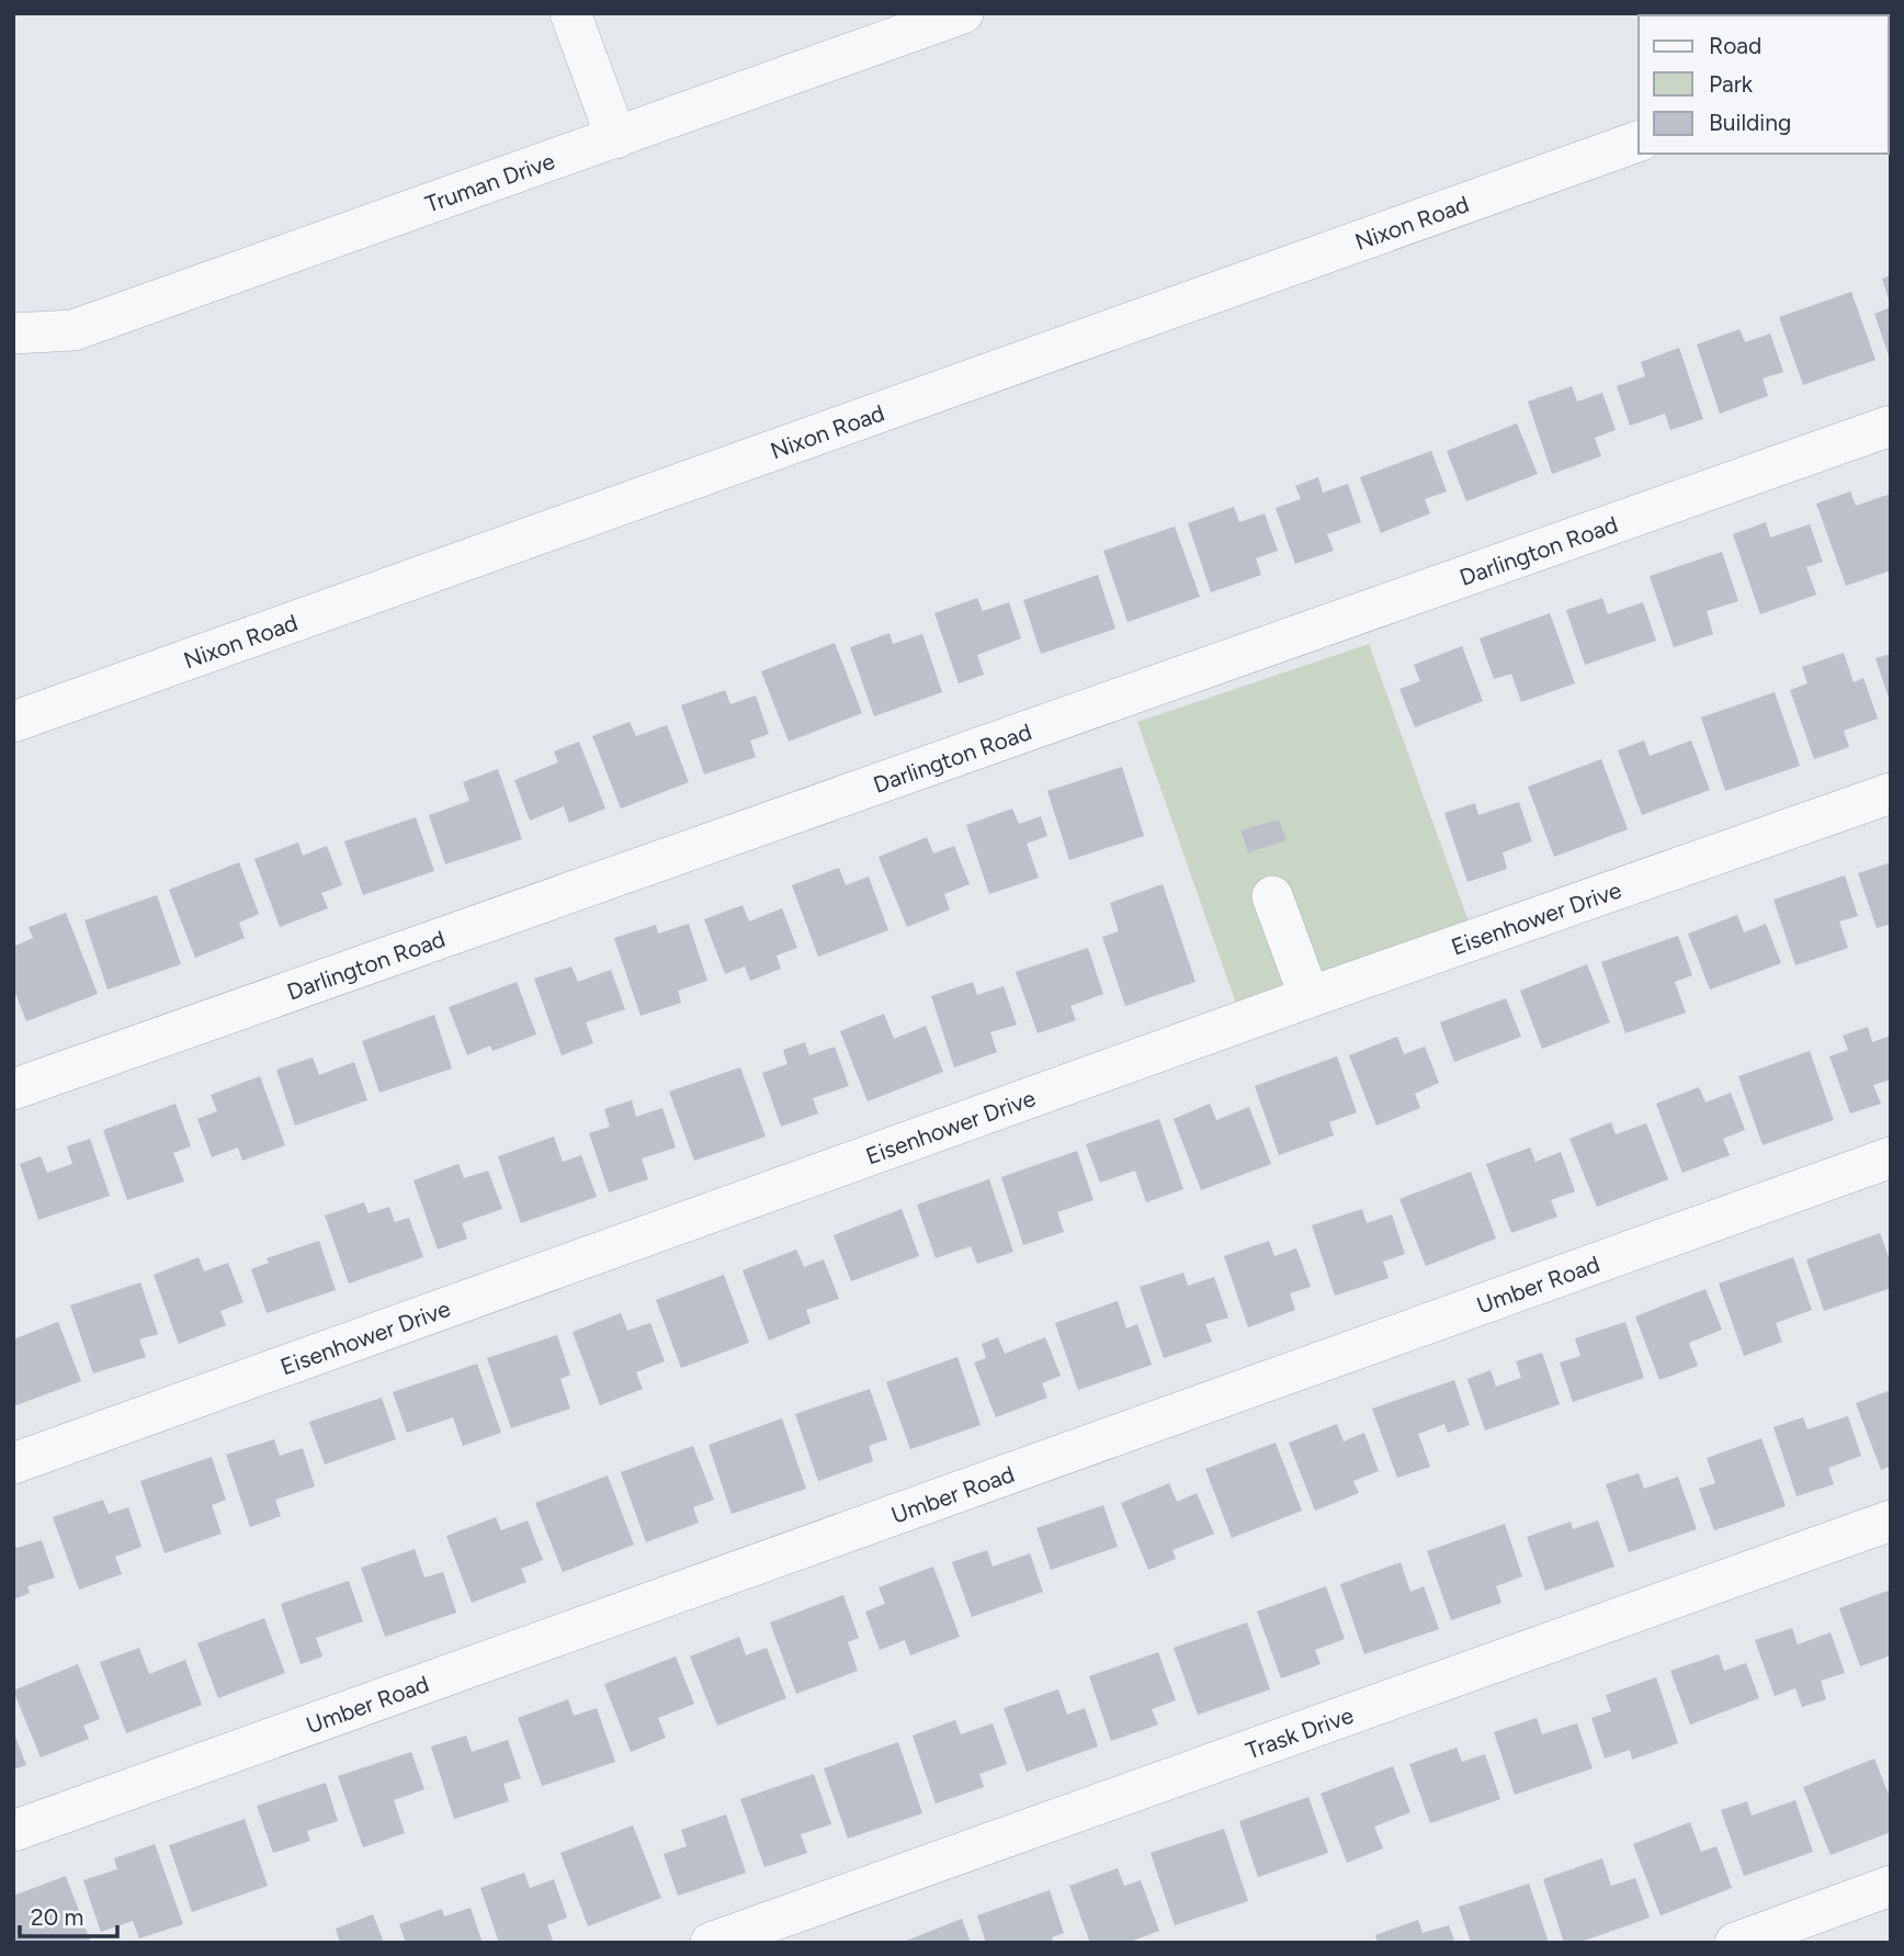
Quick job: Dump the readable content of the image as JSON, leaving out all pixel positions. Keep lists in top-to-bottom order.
{
  "streets": {
    "street": [
      "Truman Drive",
      "Nixon Road",
      "Darlington Road",
      "Eisenhower Drive",
      "Umber Road",
      "Trask Drive"
    ]
  },
  "legend": ["Road", "Park", "Building"],
  "scale_bar": "20 m"
}
